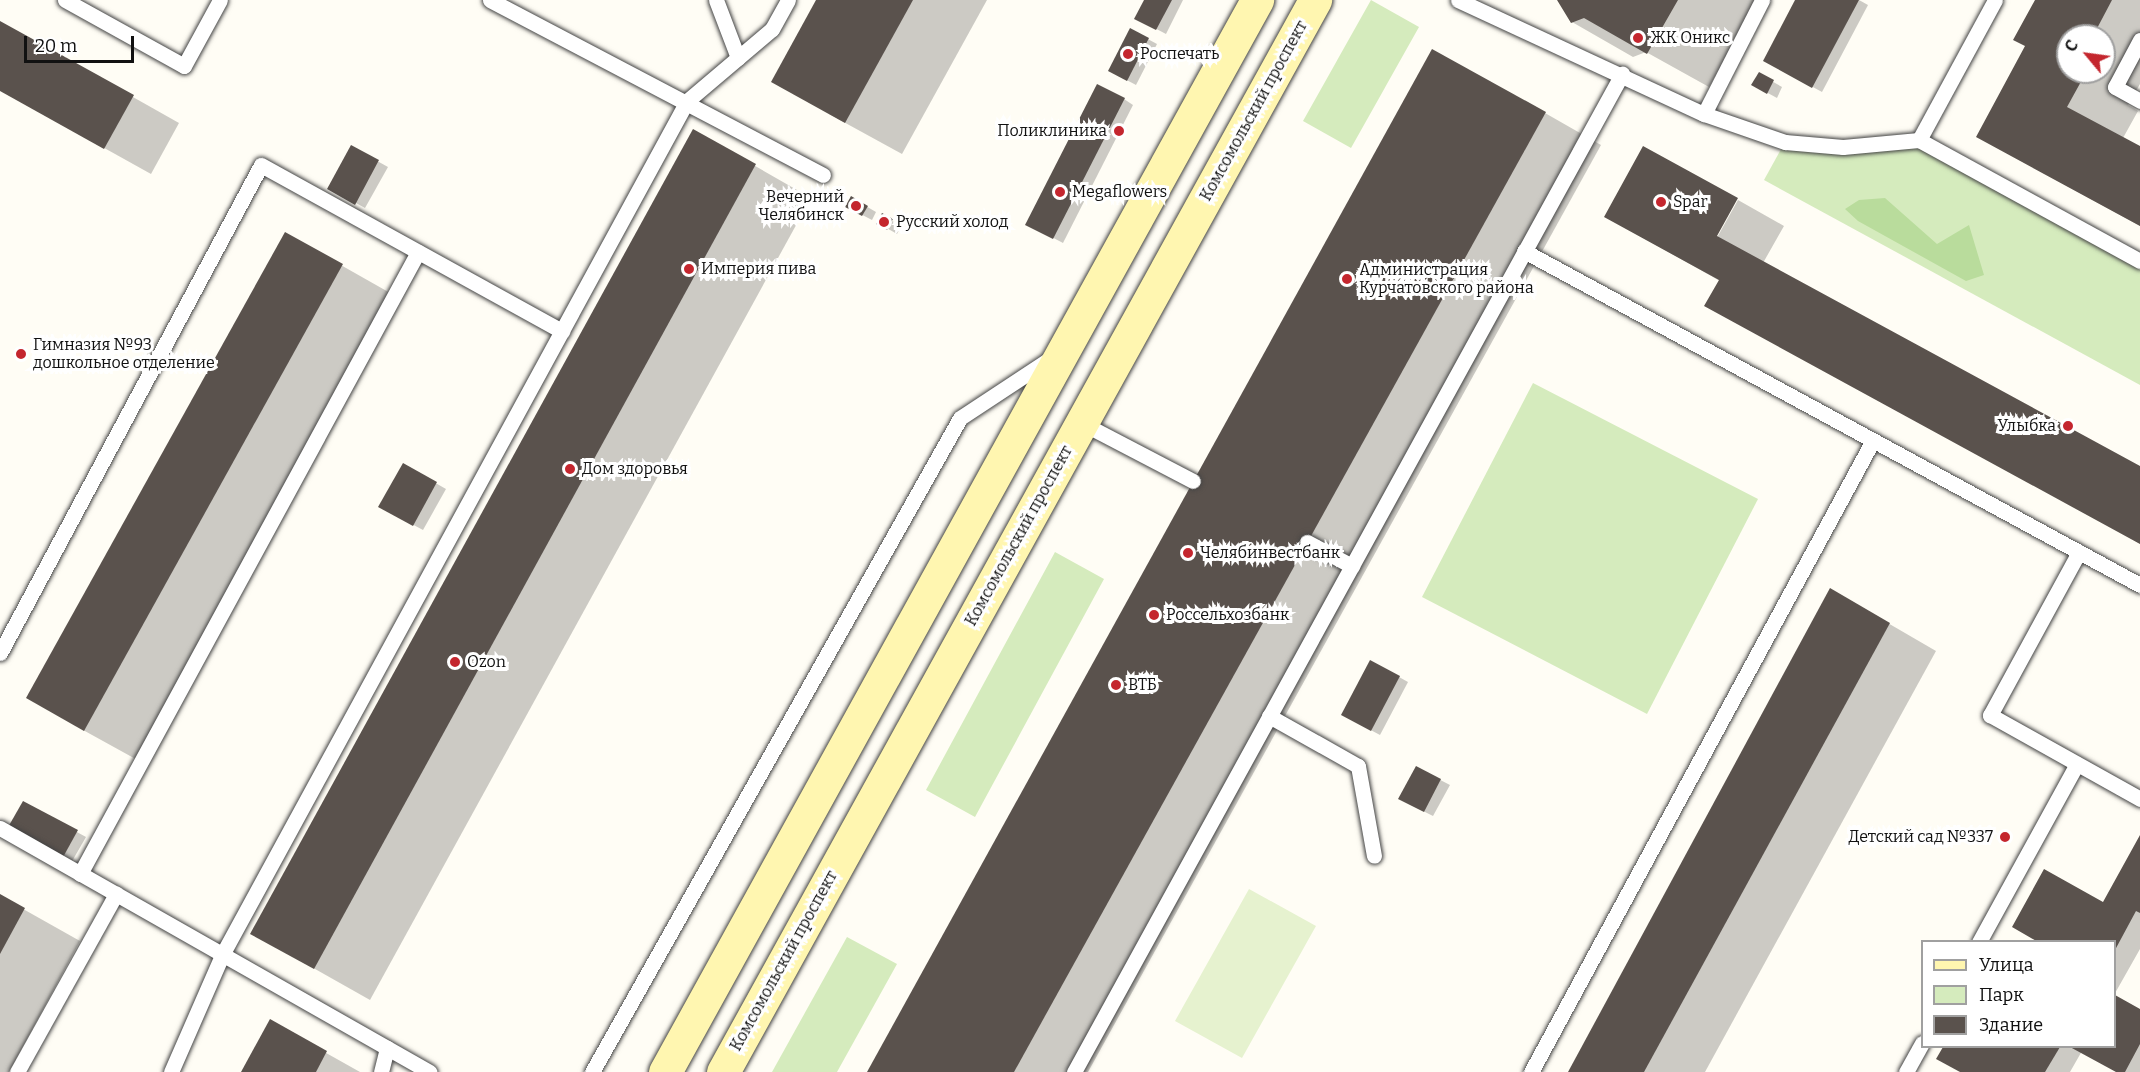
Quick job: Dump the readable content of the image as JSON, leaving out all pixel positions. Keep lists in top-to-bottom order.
{
  "streets": {
    "main road": ["Комсомольский проспект"]
  },
  "places": [
    "ЖК Оникс",
    "Роспечать",
    "Поликлиника",
    "Megaflowers",
    "Spar",
    "Вечерний Челябинск",
    "Русский холод",
    "Империя пива",
    "Администрация Курчатовского района",
    "Гимназия №93 дошкольное отделение",
    "Улыбка",
    "Дом здоровья",
    "Челябинвестбанк",
    "Россельхозбанк",
    "Ozon",
    "ВТБ",
    "Детский сад №337"
  ],
  "legend": ["Улица", "Парк", "Здание"],
  "scale_bar": "20 m",
  "north": "top left"
}
